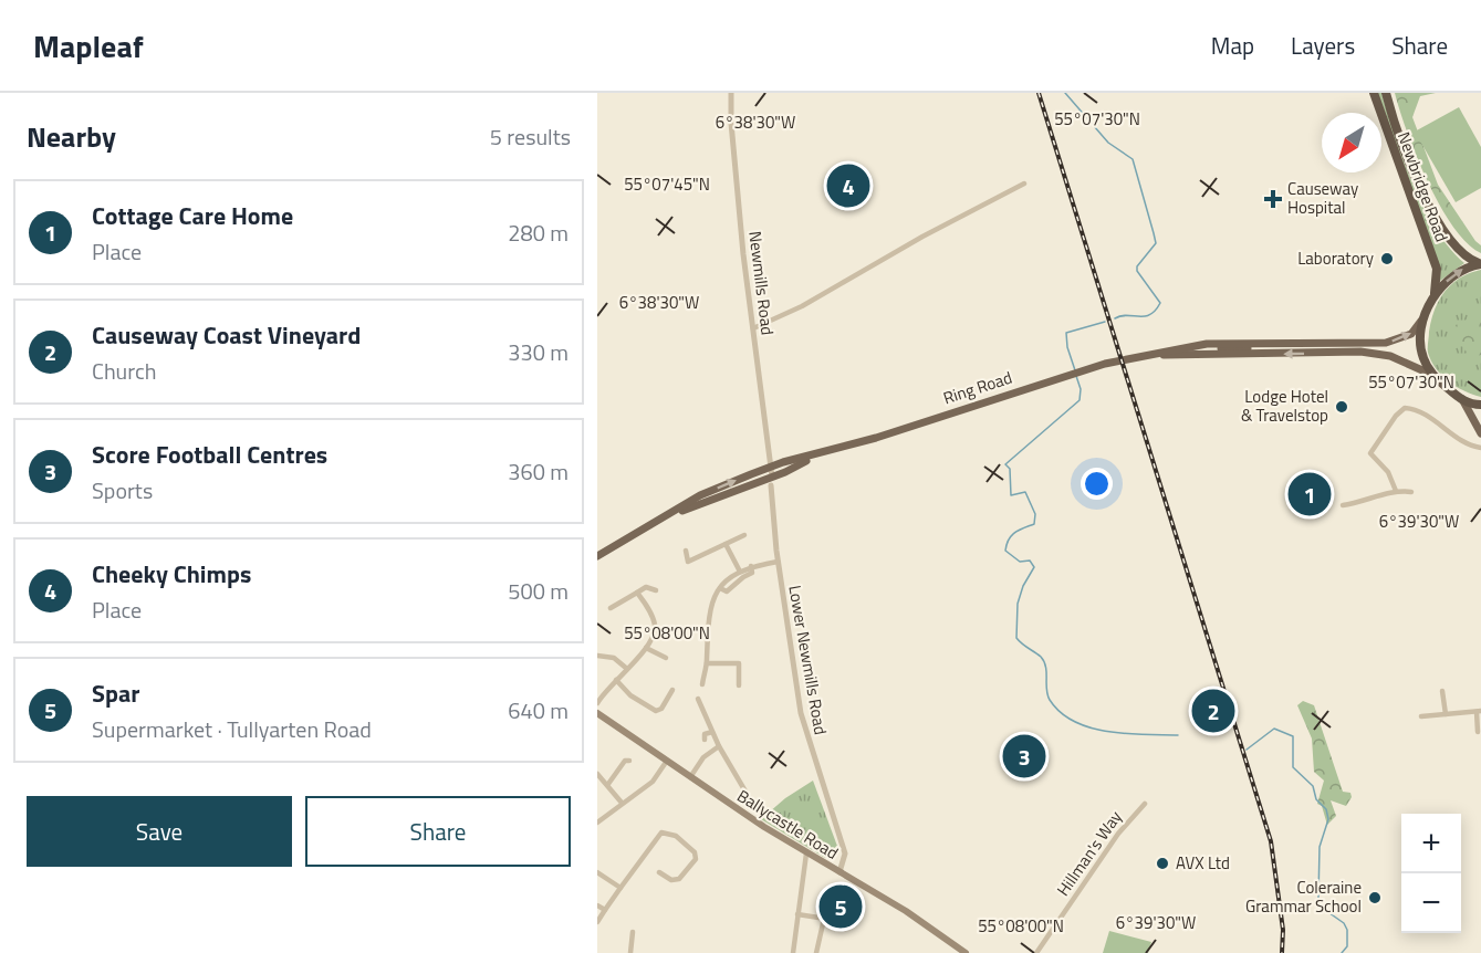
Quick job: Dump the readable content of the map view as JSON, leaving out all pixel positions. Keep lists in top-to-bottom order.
{
  "streets": {
    "highway": ["Newbridge Road"],
    "main road": ["Ring Road", "Ballycastle Road"],
    "street": ["Newmills Road", "Lower Newmills Road", "Hillman's Way"]
  },
  "crossings": [
    ["Newmills Road", "Ring Road"],
    ["Lower Newmills Road", "Ballycastle Road"]
  ],
  "places": {
    "health": ["Causeway Hospital"],
    "other": [
      "Laboratory",
      "Lodge Hotel & Travelstop",
      "AVX Ltd",
      "Coleraine Grammar School"
    ]
  },
  "north": "bottom left",
  "page": {
    "header": "Mapleaf",
    "nav": ["Map", "Layers", "Share"],
    "heading": ["Nearby", "5 results"],
    "pins": [
      "4",
      "1",
      "2",
      "3",
      "5"
    ],
    "list": [
      {
        "mark": "1",
        "name": "Cottage Care Home",
        "note": "Place",
        "value": "280 m"
      },
      {
        "mark": "2",
        "name": "Causeway Coast Vineyard",
        "note": "Church",
        "value": "330 m"
      },
      {
        "mark": "3",
        "name": "Score Football Centres",
        "note": "Sports",
        "value": "360 m"
      },
      {
        "mark": "4",
        "name": "Cheeky Chimps",
        "note": "Place",
        "value": "500 m"
      },
      {
        "mark": "5",
        "name": "Spar",
        "note": "Supermarket · Tullyarten Road",
        "value": "640 m"
      }
    ],
    "buttons": ["Save", "Share"],
    "map_buttons": ["+", "−"]
  },
  "coordinates": [
    "55°07'30\"N",
    "6°38'30\"W",
    "55°07'45\"N",
    "6°39'30\"W",
    "55°08'00\"N"
  ]
}
